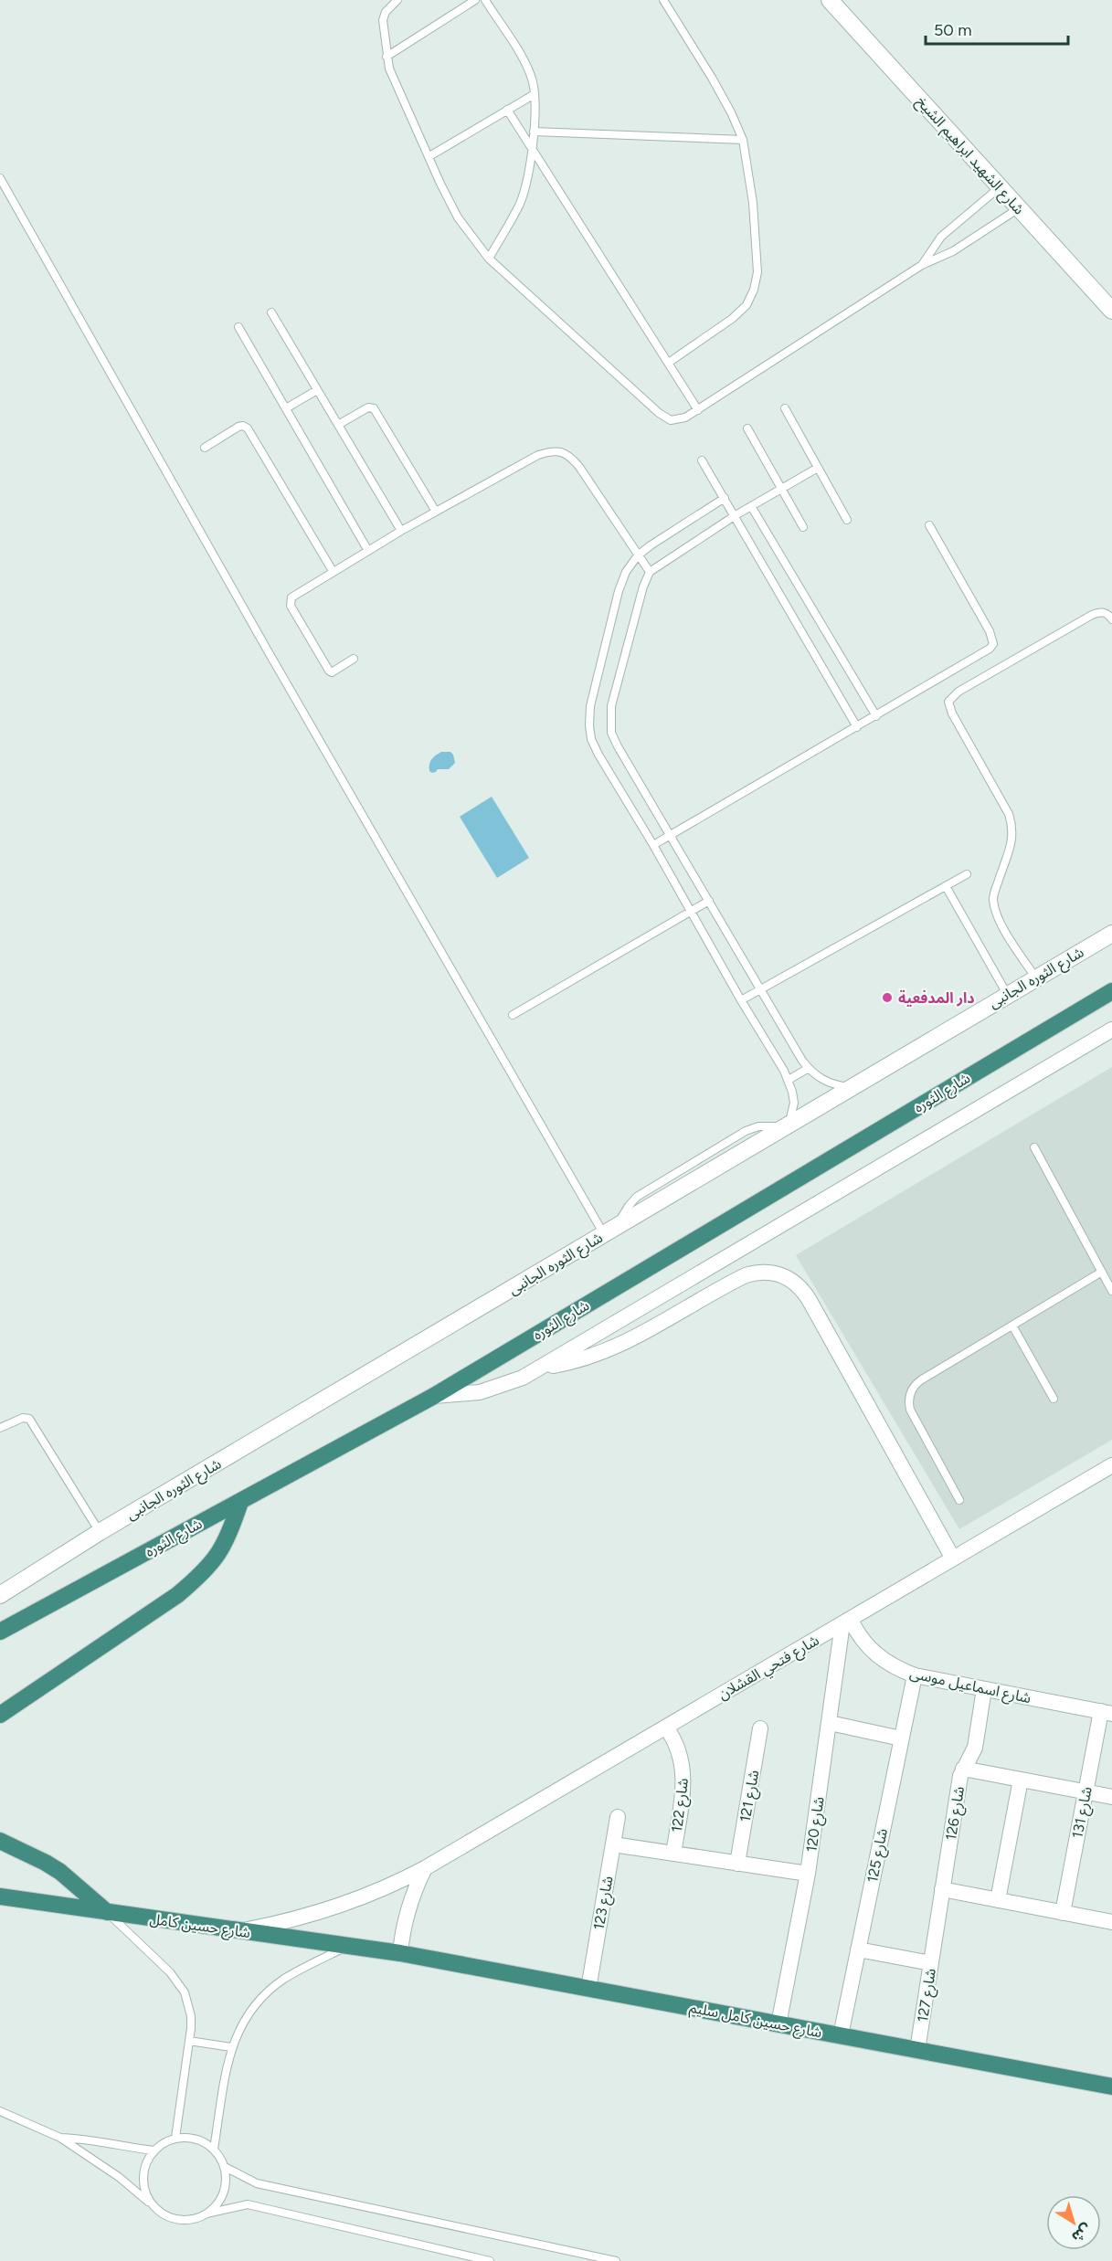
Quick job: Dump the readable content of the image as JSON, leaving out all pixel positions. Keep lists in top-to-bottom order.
{
  "streets": {
    "highway": ["شارع الثوره", "شارع حسين كامل", "شارع حسين كامل سليم"],
    "street": [
      "شارع الشهيد ابراهيم الشيخ",
      "شارع الثوره الجانبى",
      "شارع فتحي القشلان",
      "شارع اسماعيل موسى",
      "شارع 121",
      "شارع 122",
      "شارع 131",
      "شارع 126",
      "شارع 120",
      "شارع 125",
      "شارع 123",
      "شارع 127"
    ]
  },
  "crossings": [
    ["شارع فتحي القشلان", "شارع اسماعيل موسى"],
    ["شارع فتحي القشلان", "شارع 122"],
    ["شارع فتحي القشلان", "شارع 120"],
    ["شارع فتحي القشلان", "شارع حسين كامل"],
    ["شارع اسماعيل موسى", "شارع 131"],
    ["شارع اسماعيل موسى", "شارع 126"],
    ["شارع اسماعيل موسى", "شارع 120"],
    ["شارع اسماعيل موسى", "شارع 125"],
    ["شارع 126", "شارع 127"],
    ["شارع 120", "شارع حسين كامل سليم"],
    ["شارع 125", "شارع حسين كامل سليم"],
    ["شارع 123", "شارع حسين كامل سليم"],
    ["شارع حسين كامل", "شارع حسين كامل سليم"],
    ["شارع 127", "شارع حسين كامل سليم"]
  ],
  "places": ["دار المدفعية"],
  "scale_bar": "50 m",
  "north": "bottom right"
}
